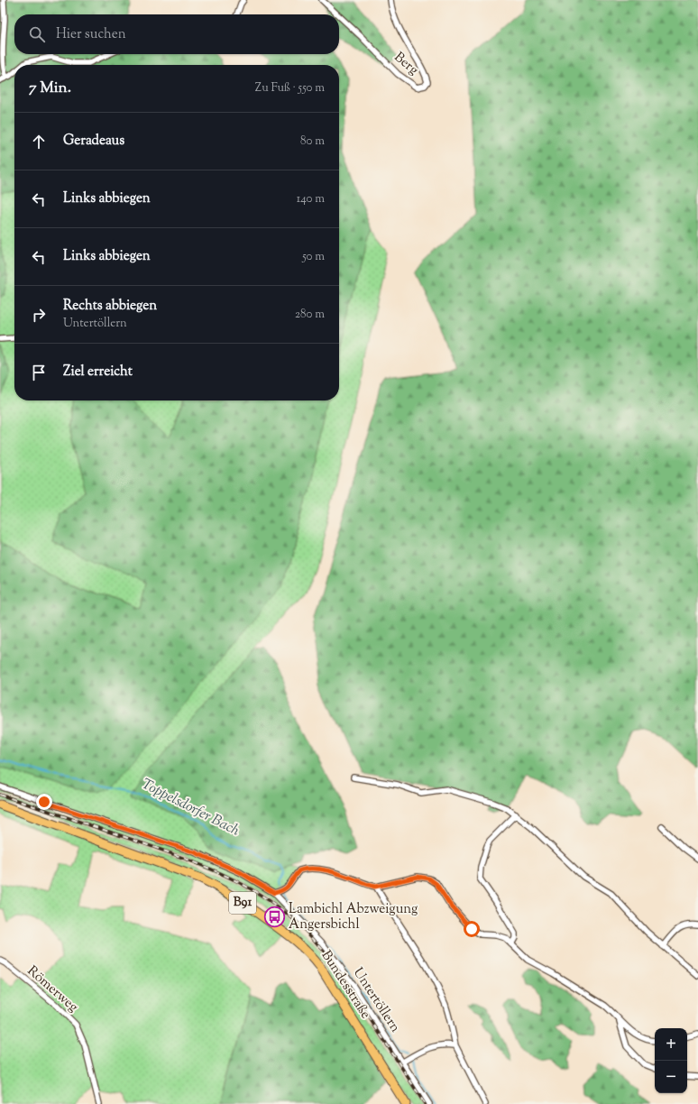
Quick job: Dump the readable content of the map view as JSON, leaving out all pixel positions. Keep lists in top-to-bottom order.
{
  "streets": {
    "main road": ["B91", "Bundesstraße"],
    "street": ["Berg", "Römerweg", "Untertöllern"]
  },
  "water": ["Toppelsdorfer Bach"],
  "places": {
    "bus stop": ["Lambichl Abzweigung Angersbichl"]
  },
  "page": {
    "search": "Hier suchen",
    "heading": ["7 Min.", "Zu Fuß · 550 m"],
    "list": [
      ["Geradeaus", "80 m"],
      ["Links abbiegen", "140 m"],
      ["Links abbiegen", "50 m"],
      ["Rechts abbiegen", "Untertöllern", "280 m"],
      "Ziel erreicht"
    ],
    "map_buttons": ["+", "−"]
  }
}
